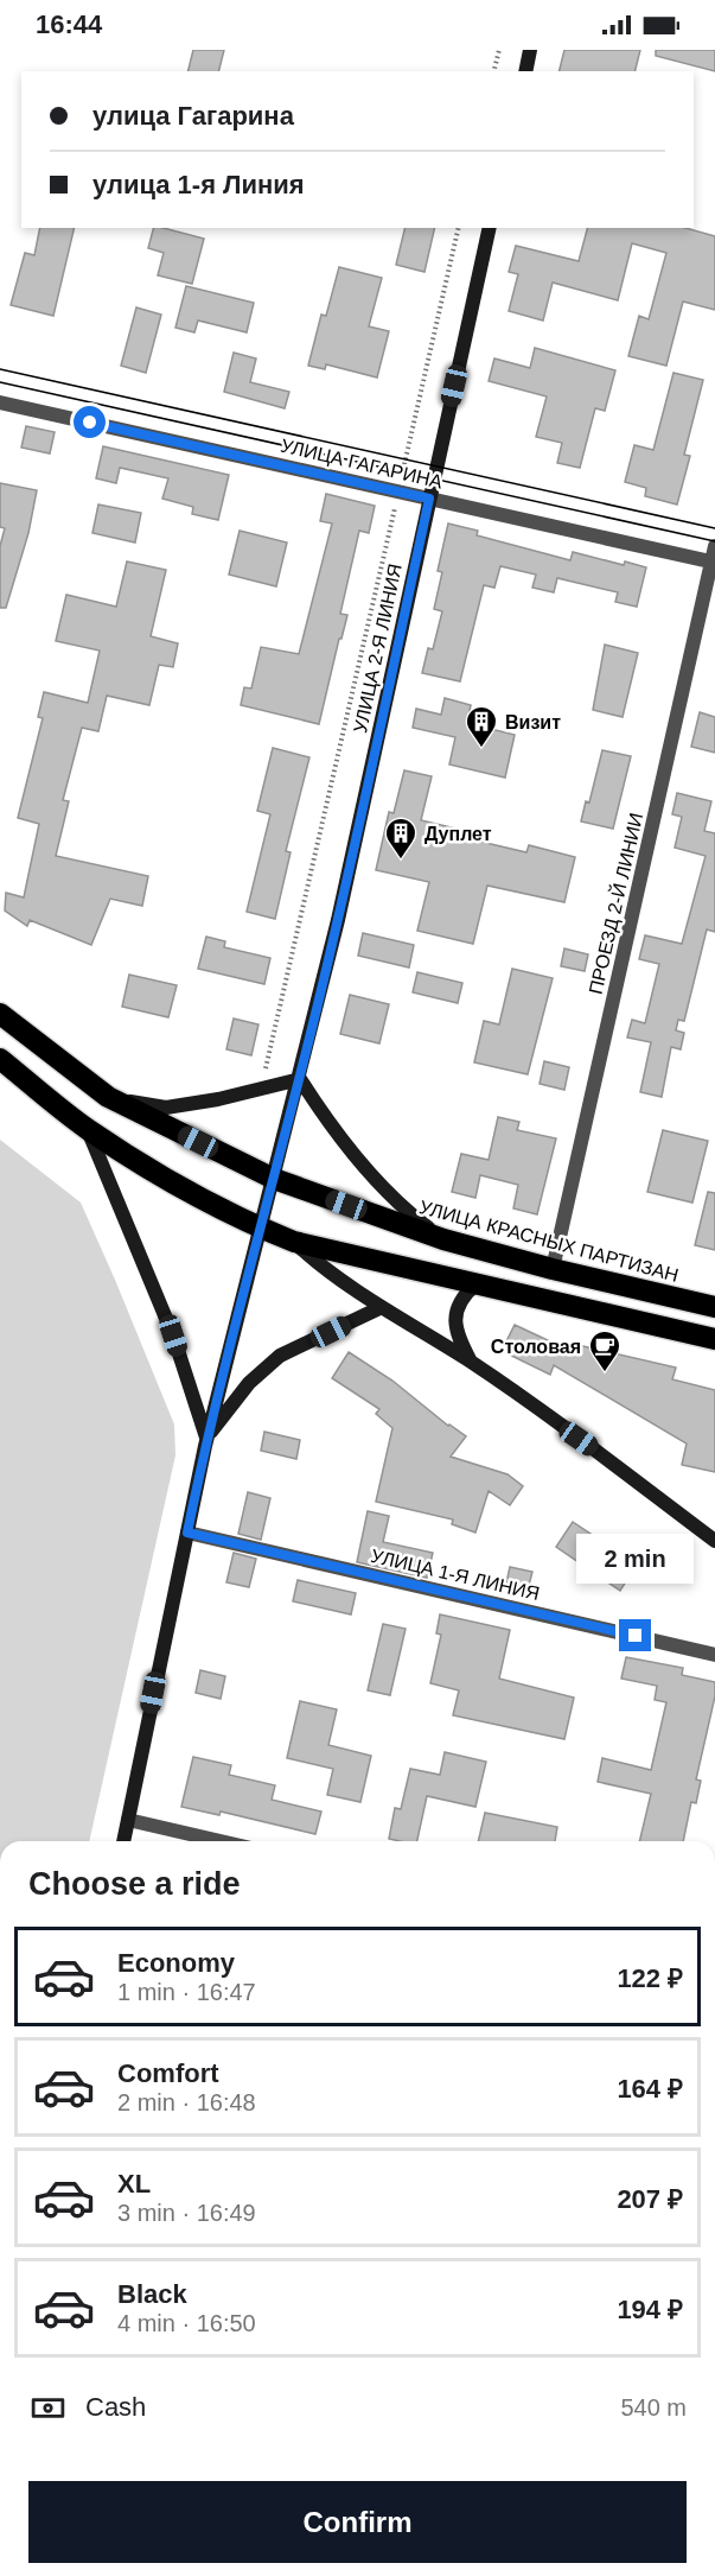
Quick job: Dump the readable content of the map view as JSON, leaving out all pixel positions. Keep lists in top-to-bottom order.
{
  "streets": {
    "highway": ["УЛИЦА КРАСНЫХ ПАРТИЗАН"],
    "street": [
      "УЛИЦА ГАГАРИНА",
      "УЛИЦА 2-Я ЛИНИЯ",
      "ПРОЕЗД 2-Й ЛИНИИ",
      "УЛИЦА 1-Я ЛИНИЯ"
    ]
  },
  "crossings": [
    ["УЛИЦА ГАГАРИНА", "УЛИЦА 2-Я ЛИНИЯ"],
    ["УЛИЦА ГАГАРИНА", "ПРОЕЗД 2-Й ЛИНИИ"],
    ["УЛИЦА 2-Я ЛИНИЯ", "УЛИЦА КРАСНЫХ ПАРТИЗАН"],
    ["УЛИЦА 2-Я ЛИНИЯ", "УЛИЦА 1-Я ЛИНИЯ"],
    ["ПРОЕЗД 2-Й ЛИНИИ", "УЛИЦА КРАСНЫХ ПАРТИЗАН"]
  ],
  "places": {
    "building": ["Визит", "Дуплет"],
    "cafe": ["Столовая"]
  },
  "page": {
    "status": "16:44",
    "banner": ["улица Гагарина", "улица 1-я Линия"],
    "bubble": "2 min",
    "heading": "Choose a ride",
    "list": [
      {
        "name": "Economy",
        "note": "1 min · 16:47",
        "value": "122 ₽"
      },
      {
        "name": "Comfort",
        "note": "2 min · 16:48",
        "value": "164 ₽"
      },
      {
        "name": "XL",
        "note": "3 min · 16:49",
        "value": "207 ₽"
      },
      {
        "name": "Black",
        "note": "4 min · 16:50",
        "value": "194 ₽"
      }
    ],
    "pay": ["Cash", "540 m"],
    "buttons": "Confirm"
  }
}
